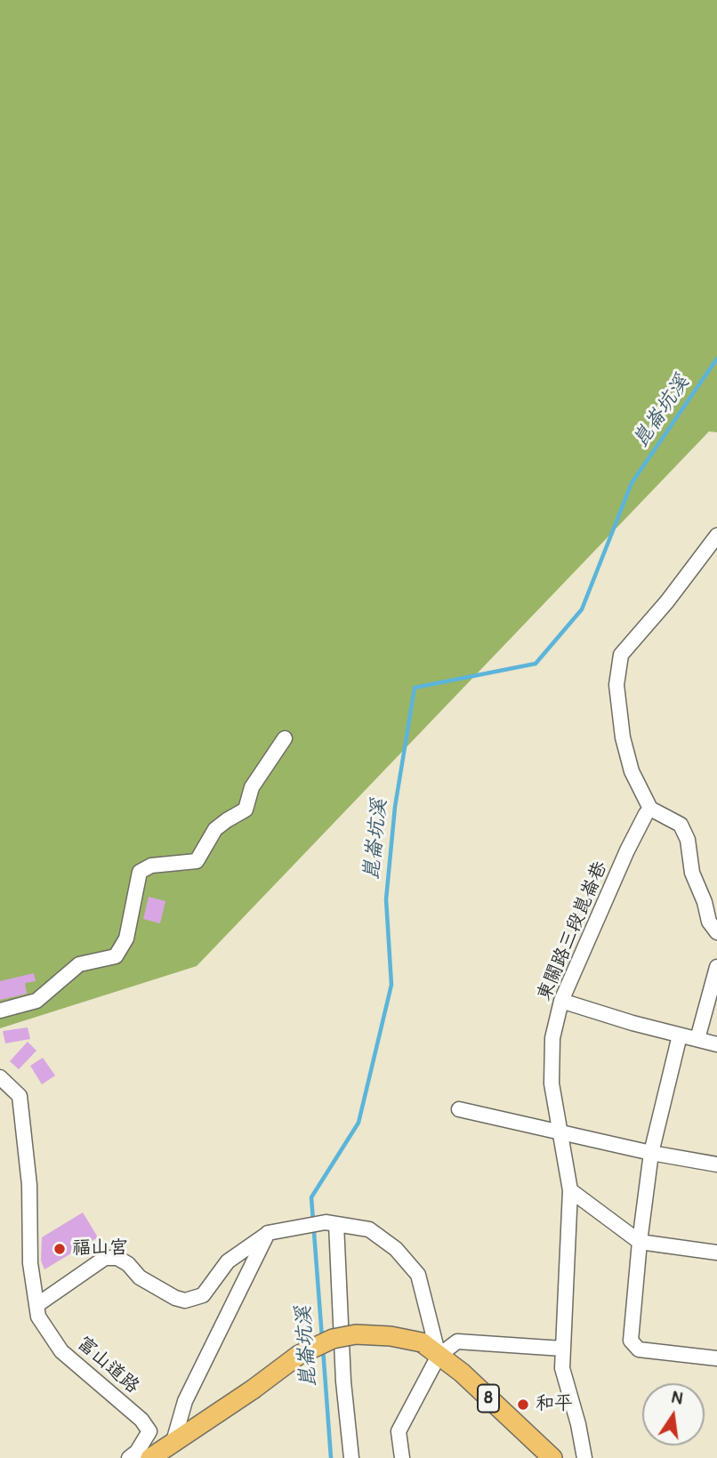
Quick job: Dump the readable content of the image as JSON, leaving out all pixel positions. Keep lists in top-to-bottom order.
{
  "streets": {
    "main road": ["8"],
    "street": ["東關路三段崑崙巷", "富山道路"]
  },
  "water": ["崑崙坑溪"],
  "places": ["福山宮", "和平"],
  "north": "top"
}
